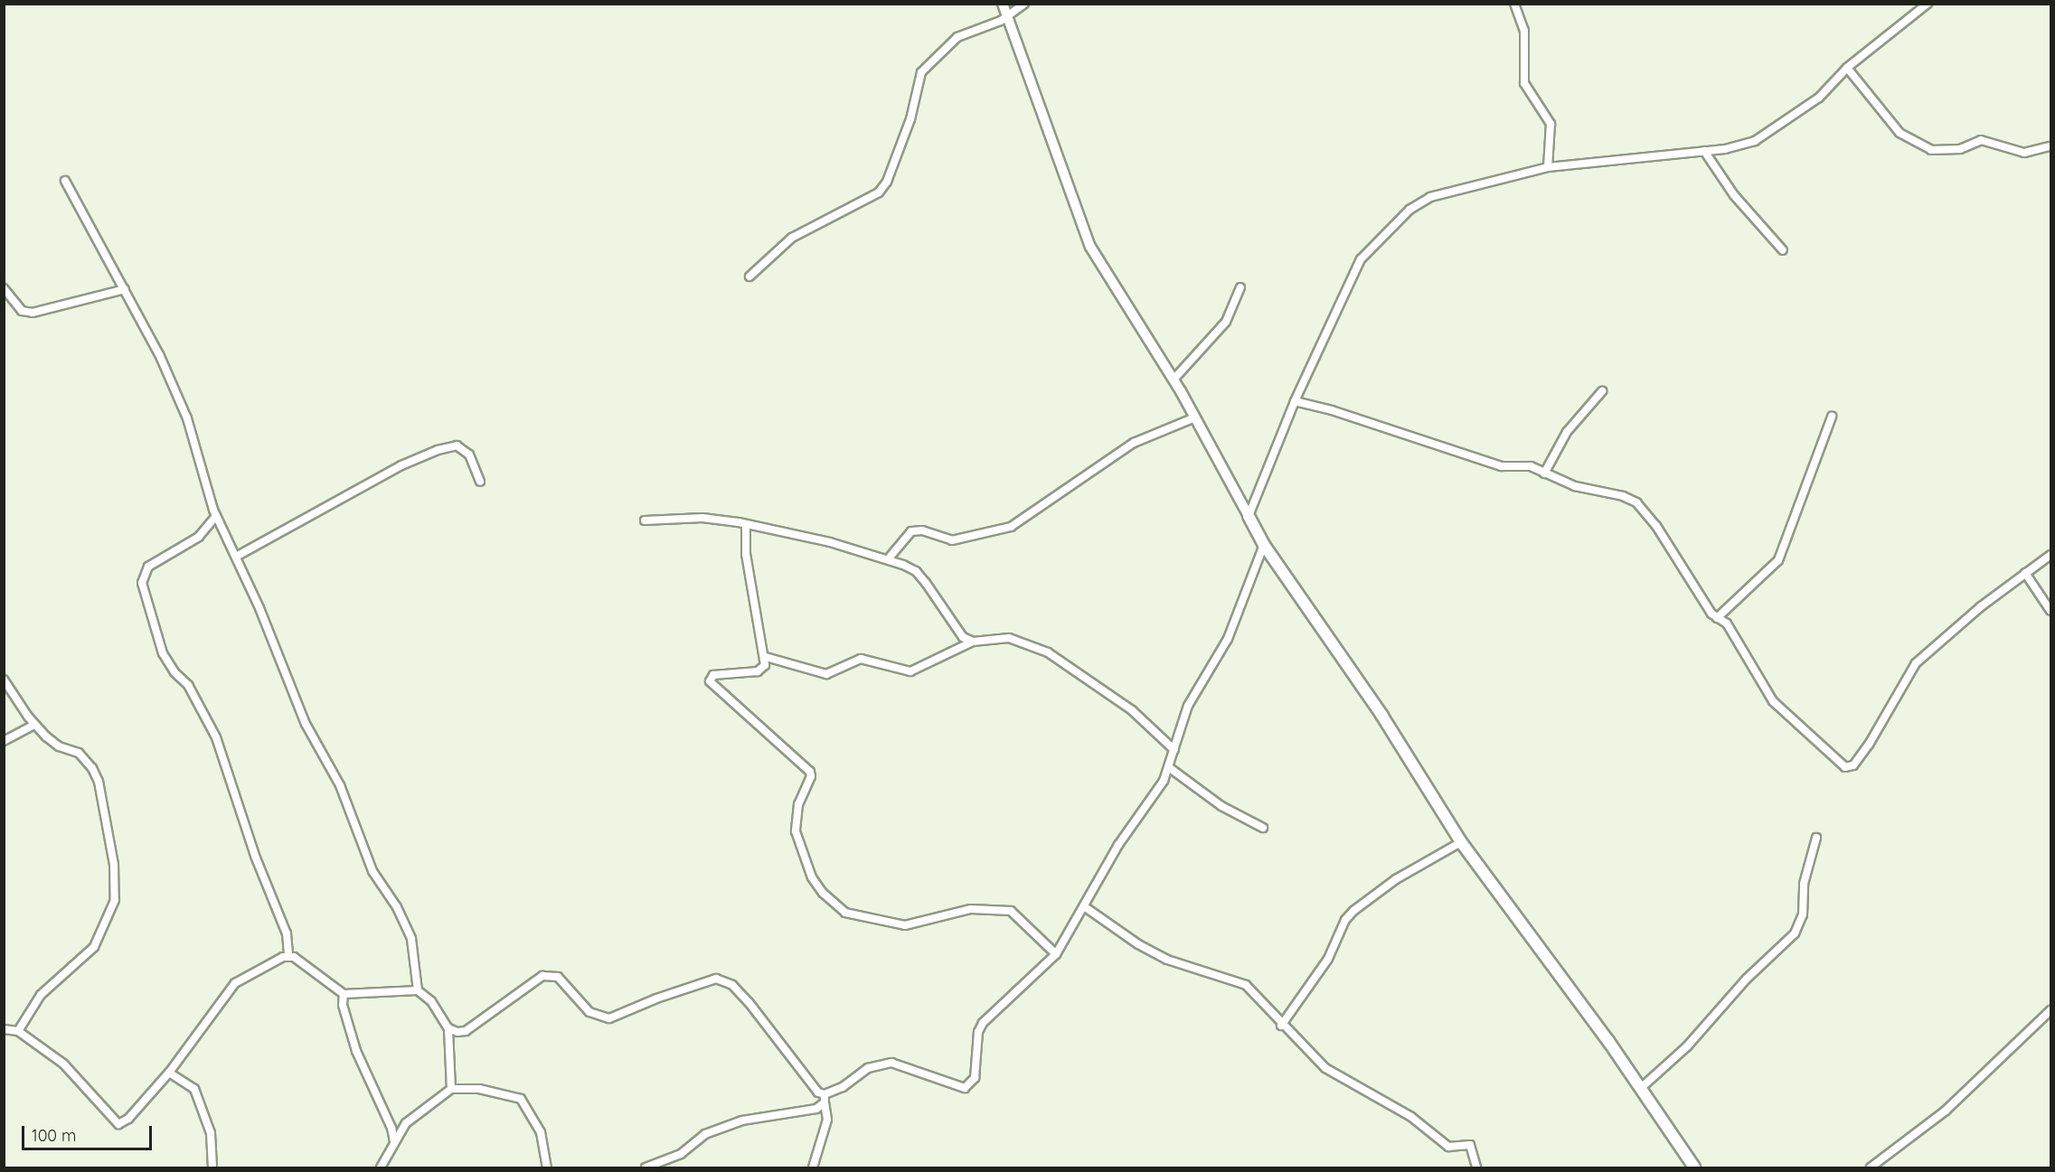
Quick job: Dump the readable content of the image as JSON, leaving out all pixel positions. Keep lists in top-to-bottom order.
{
  "scale_bar": "100 m"
}
